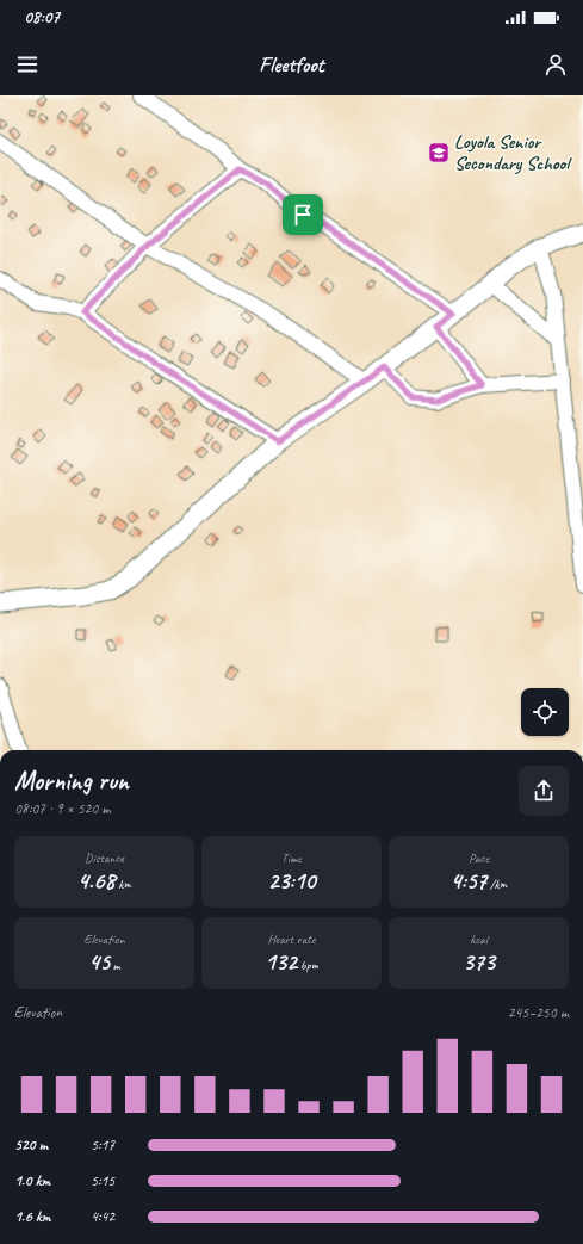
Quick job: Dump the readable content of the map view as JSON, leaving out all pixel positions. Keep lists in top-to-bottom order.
{
  "places": {
    "school or university": ["Loyola Senior Secondary School"]
  },
  "page": {
    "status": "08:07",
    "header": "Fleetfoot",
    "heading": ["Morning run", "08:07 · 9 × 520 m"],
    "stats": [
      ["Distance", "4.68 km"],
      ["Time", "23:10"],
      ["Pace", "4:57 /km"],
      ["Elevation", "45 m"],
      ["Heart rate", "132 bpm"],
      ["kcal", "373"]
    ],
    "chart": ["Elevation", "245–250 m"],
    "list": [
      {
        "name": "520 m",
        "note": "5:17"
      },
      {
        "name": "1.0 km",
        "note": "5:15"
      },
      {
        "name": "1.6 km",
        "note": "4:42"
      }
    ]
  }
}
